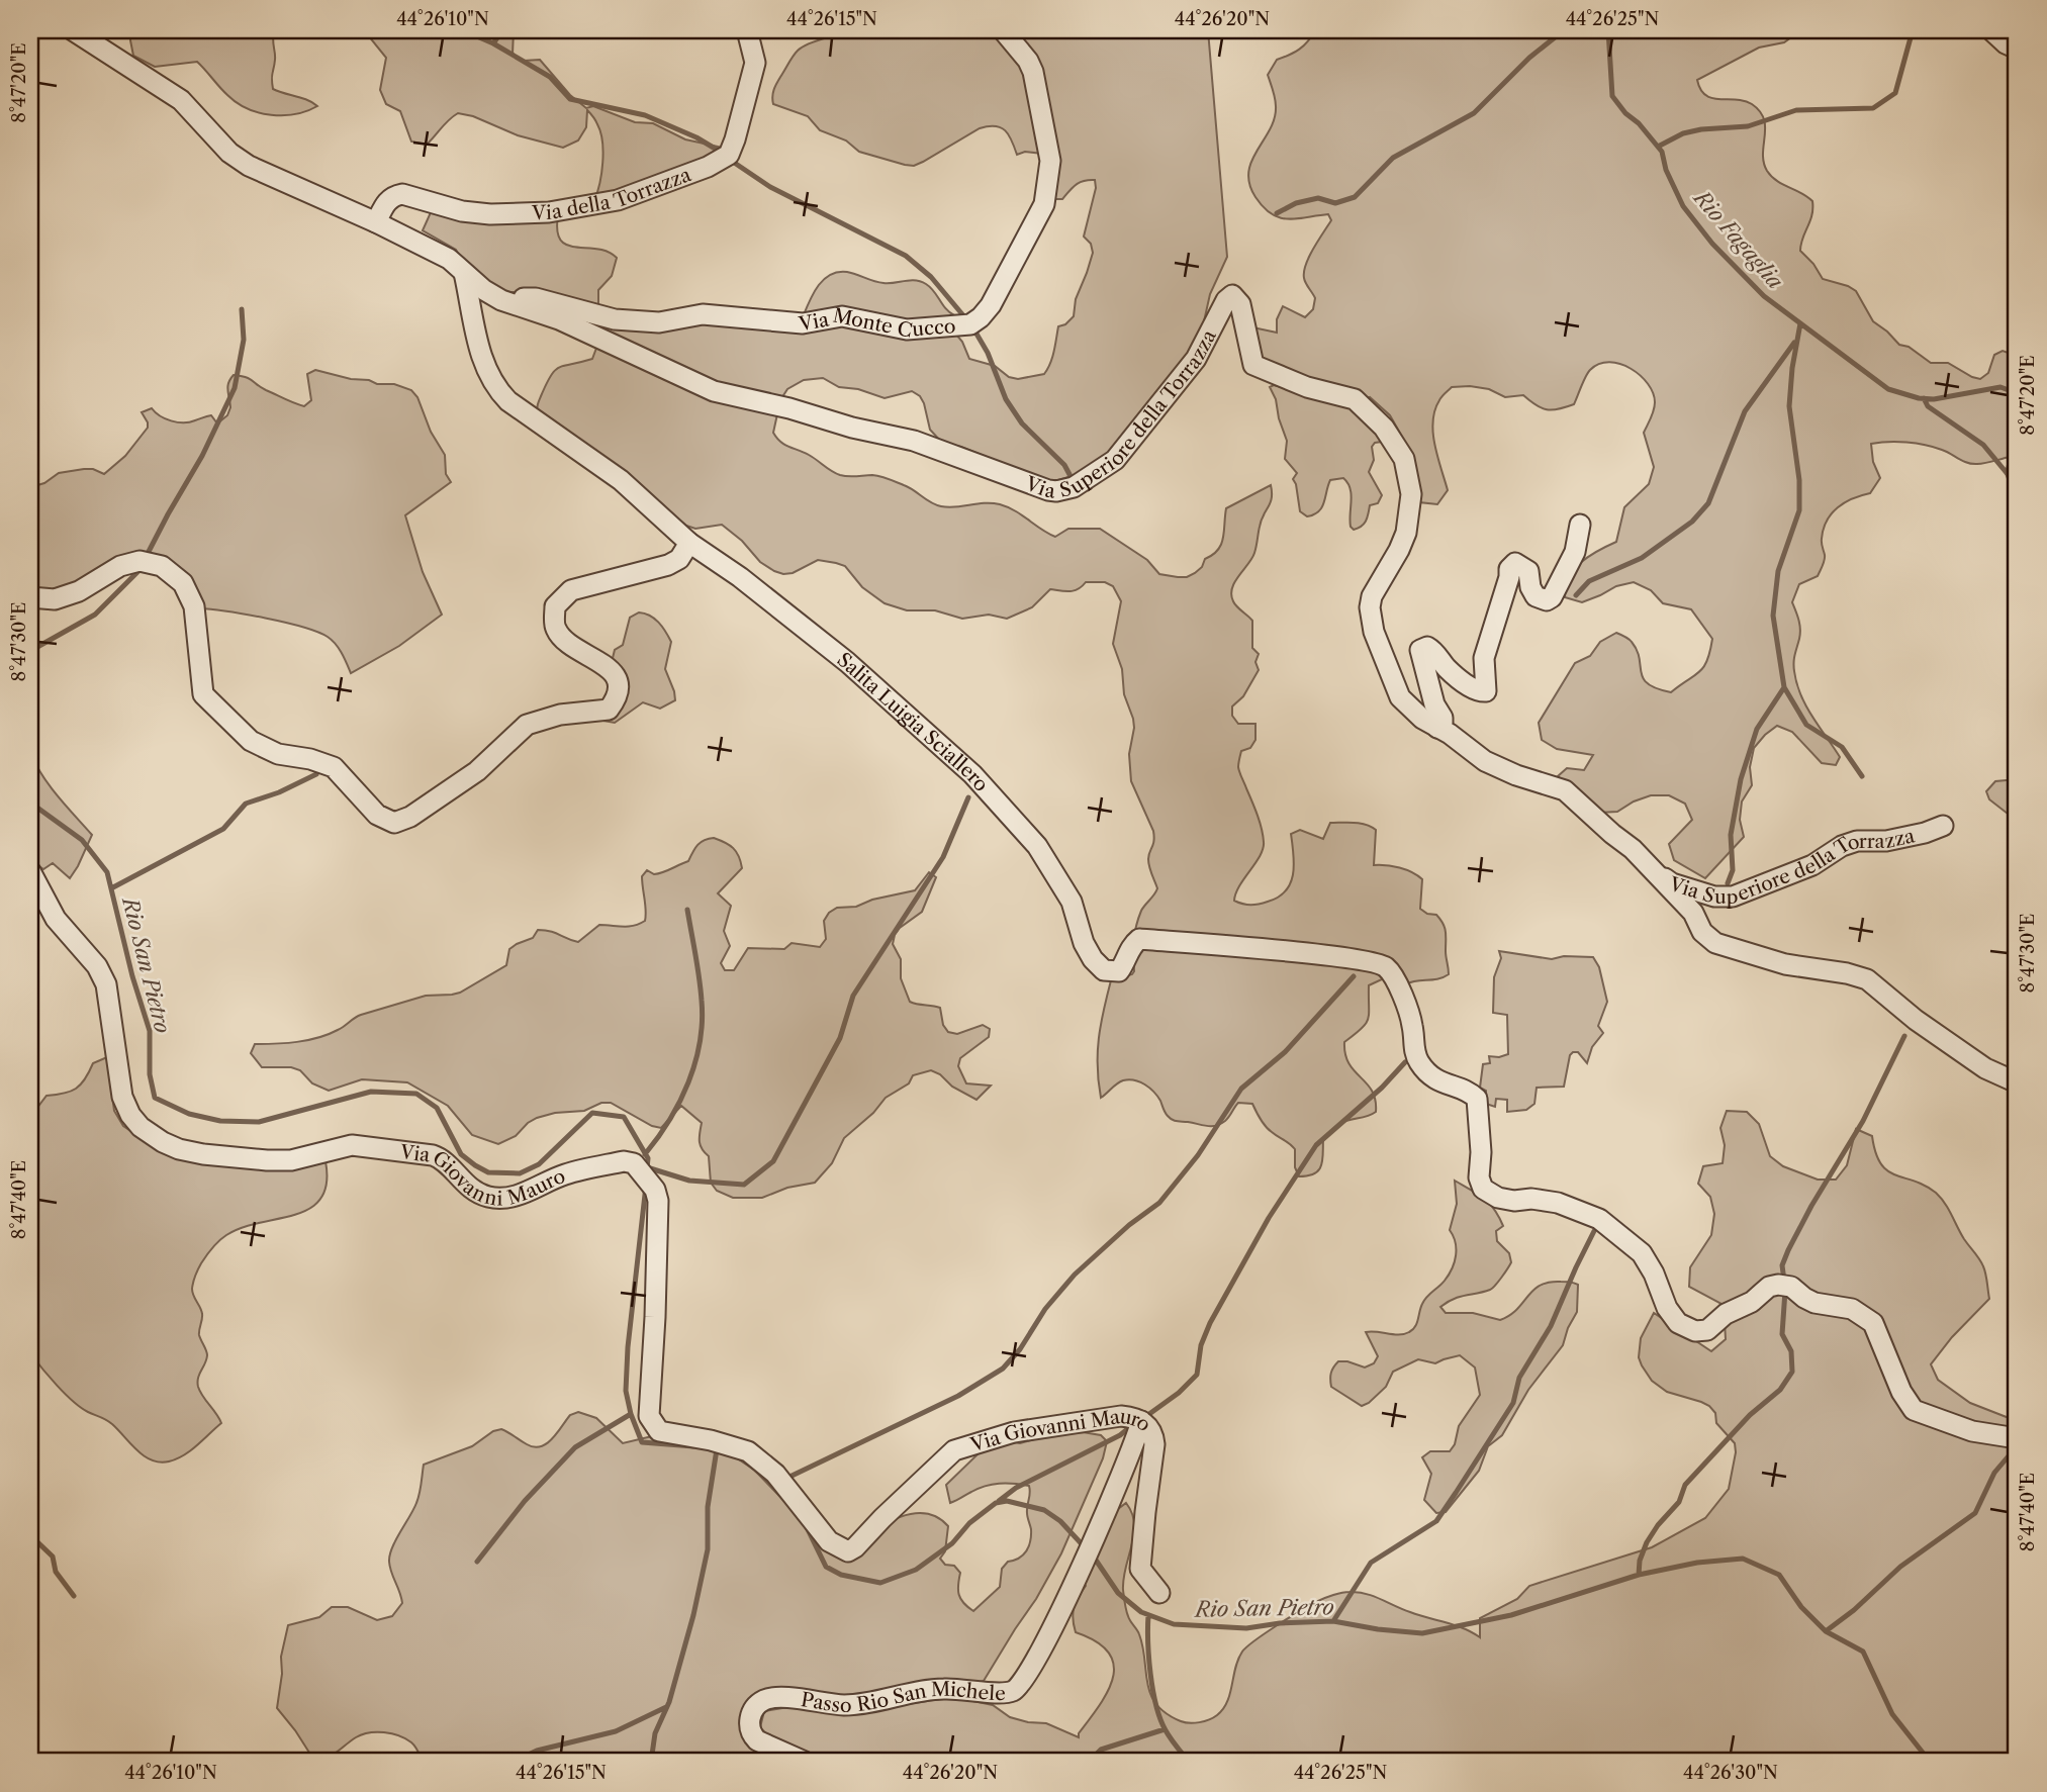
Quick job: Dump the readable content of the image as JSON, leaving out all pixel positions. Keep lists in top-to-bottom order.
{
  "streets": {
    "street": [
      "Via della Torrazza",
      "Via Monte Cucco",
      "Via Superiore della Torrazza",
      "Salita Luigia Sciallero",
      "Via Giovanni Mauro",
      "Passo Rio San Michele"
    ]
  },
  "crossings": [
    ["Via Monte Cucco", "Via Superiore della Torrazza"],
    ["Via Superiore della Torrazza", "Salita Luigia Sciallero"],
    ["Via Giovanni Mauro", "Passo Rio San Michele"]
  ],
  "water": ["Rio Fagaglia", "Rio San Pietro"],
  "coordinates": [
    "44°26'10\"N",
    "44°26'15\"N",
    "44°26'20\"N",
    "44°26'25\"N",
    "8°47'20\"E",
    "8°47'30\"E",
    "8°47'40\"E",
    "44°26'30\"N"
  ]
}
